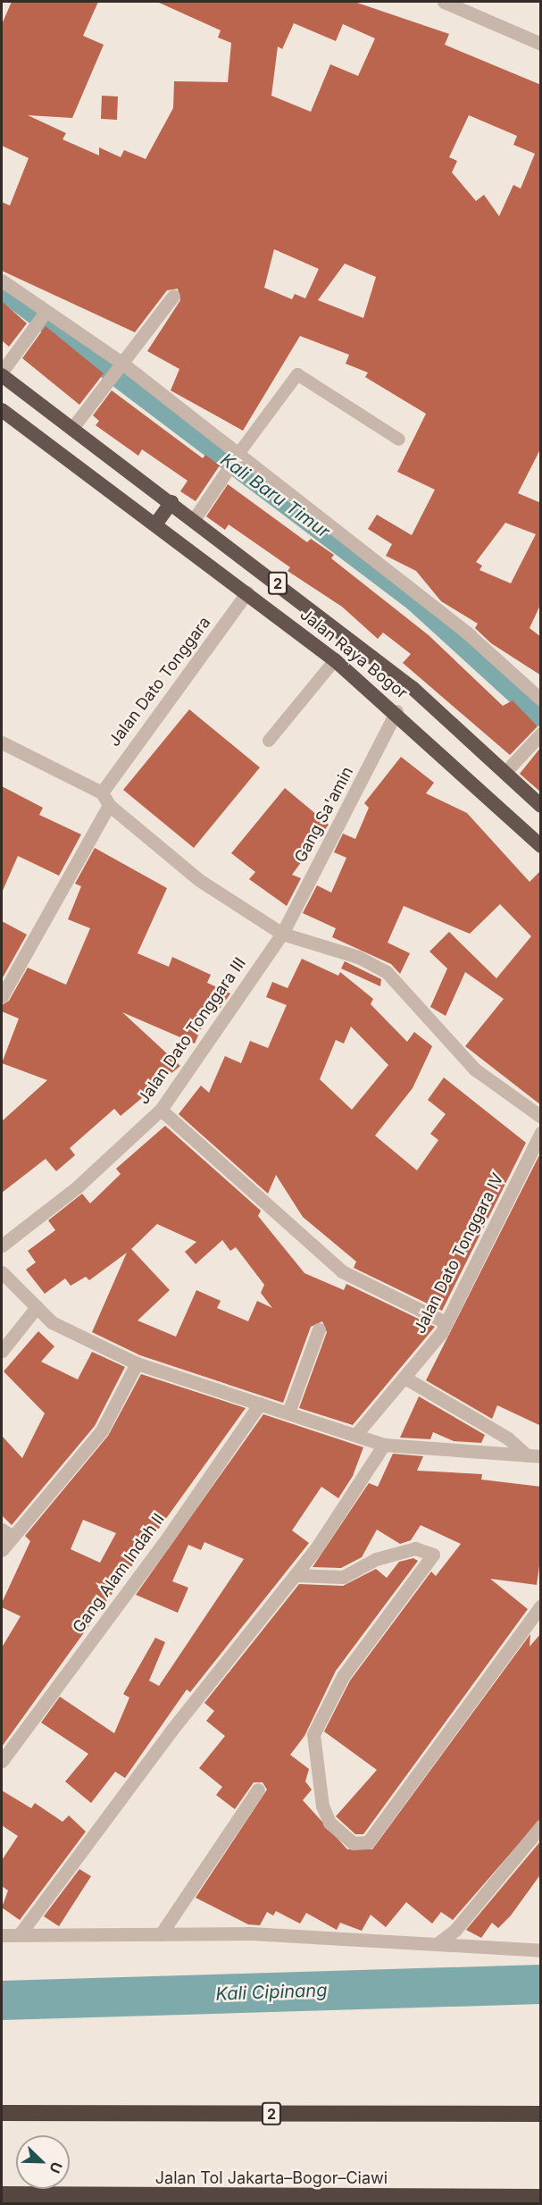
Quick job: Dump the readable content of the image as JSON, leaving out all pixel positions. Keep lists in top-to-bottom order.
{
  "streets": {
    "highway": ["2", "Jalan Raya Bogor", "Jalan Tol Jakarta–Bogor–Ciawi"],
    "street": [
      "Jalan Dato Tonggara",
      "Gang Sa'amin",
      "Jalan Dato Tonggara III",
      "Jalan Dato Tonggara IV",
      "Gang Alam Indah II"
    ]
  },
  "crossings": [
    ["Jalan Raya Bogor", "Jalan Dato Tonggara"],
    ["Jalan Raya Bogor", "Gang Sa'amin"],
    ["Gang Sa'amin", "Jalan Dato Tonggara III"]
  ],
  "water": ["Kali Baru Timur", "Kali Cipinang"],
  "north": "bottom right"
}
